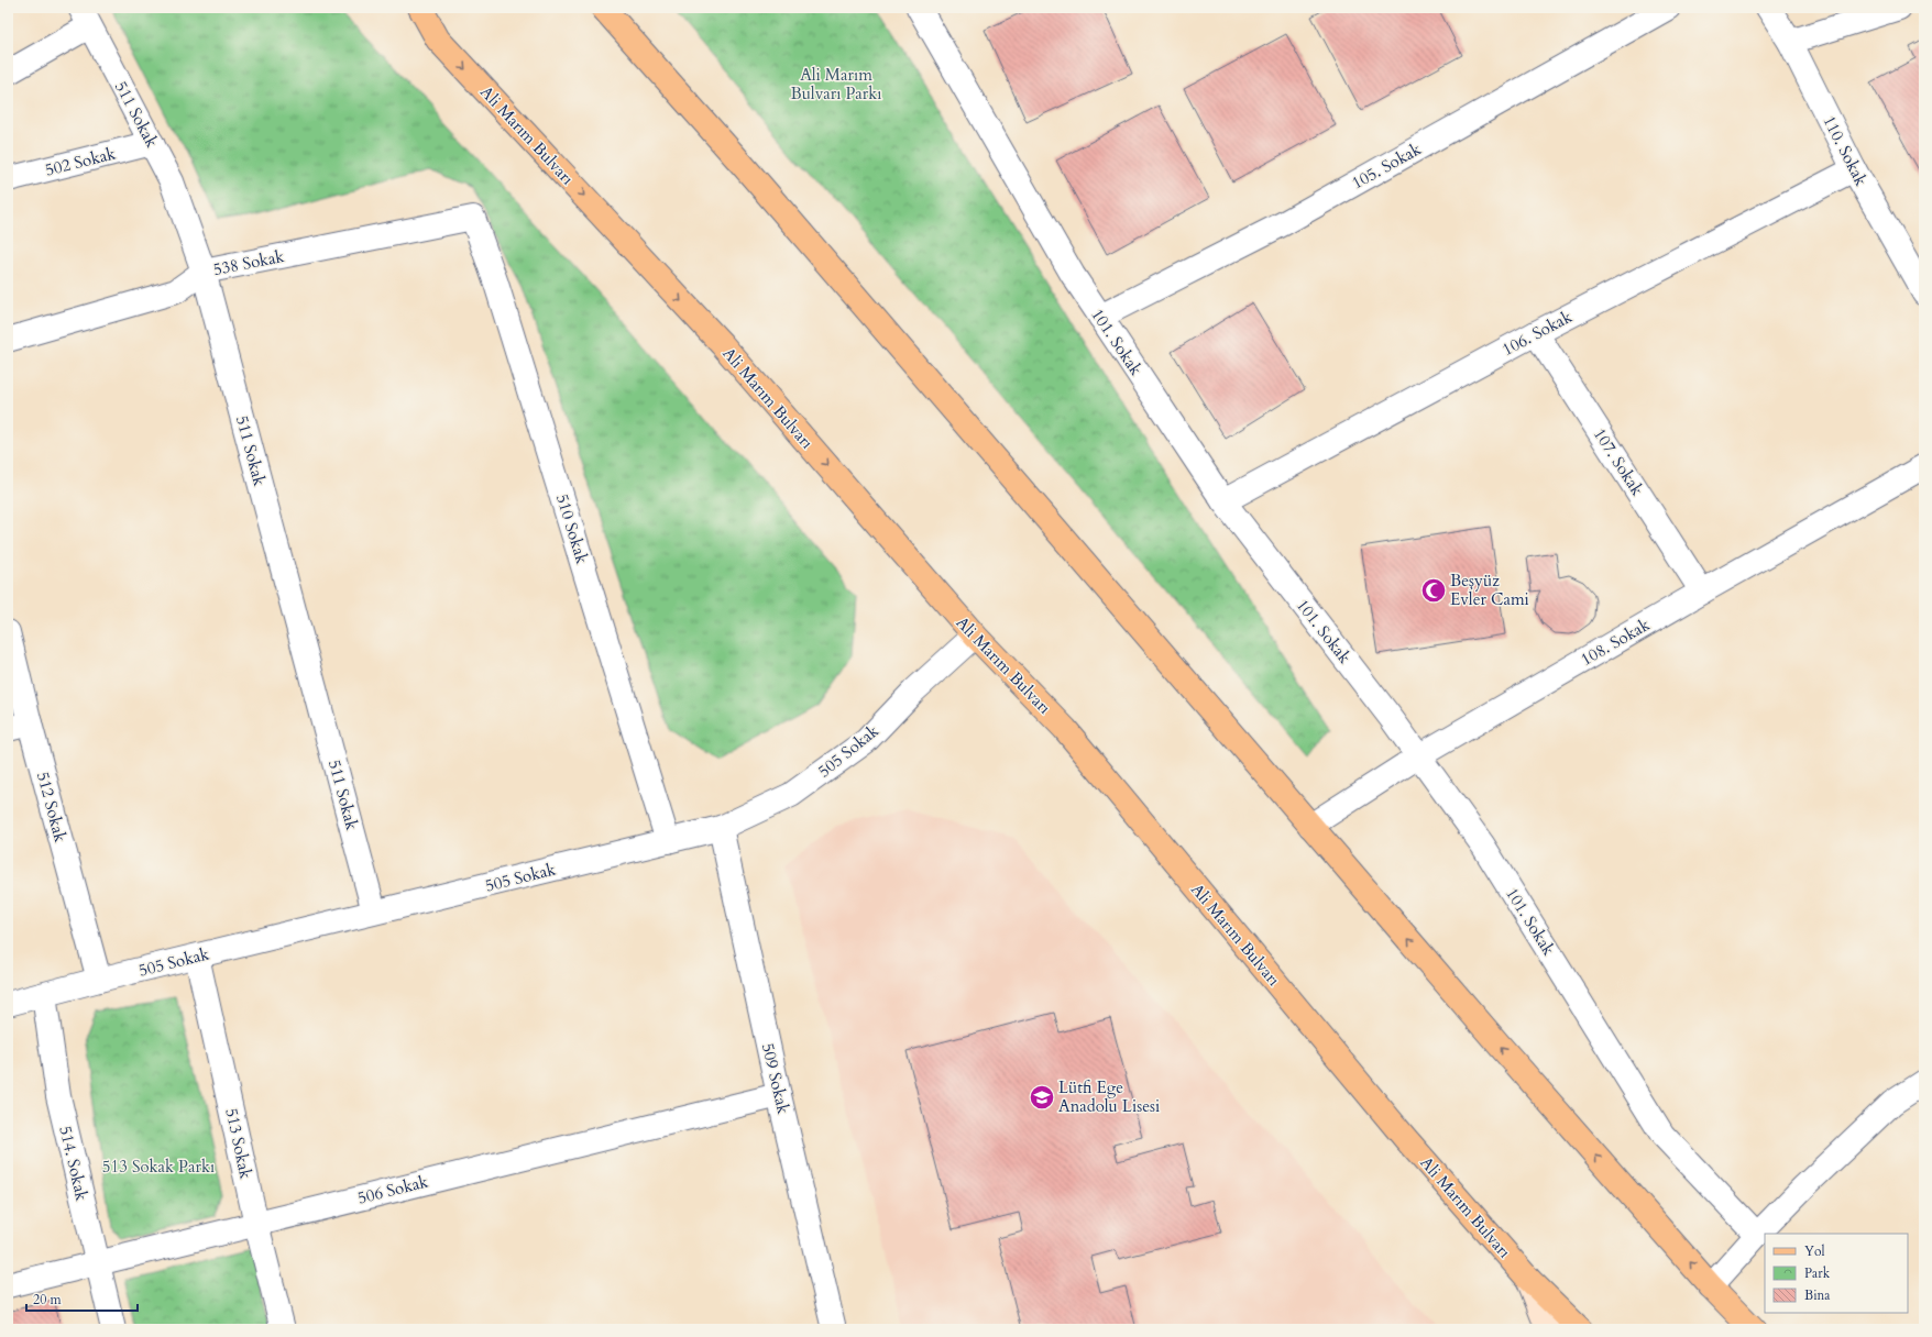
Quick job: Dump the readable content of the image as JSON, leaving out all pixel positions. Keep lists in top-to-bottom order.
{
  "streets": {
    "main road": ["Ali Marım Bulvarı"],
    "street": [
      "511 Sokak",
      "110. Sokak",
      "502 Sokak",
      "105. Sokak",
      "538 Sokak",
      "106. Sokak",
      "101. Sokak",
      "107. Sokak",
      "510 Sokak",
      "108. Sokak",
      "505 Sokak",
      "512 Sokak",
      "509 Sokak",
      "513 Sokak",
      "514. Sokak",
      "506 Sokak"
    ]
  },
  "crossings": [
    ["511 Sokak", "502 Sokak"],
    ["511 Sokak", "538 Sokak"],
    ["511 Sokak", "505 Sokak"],
    ["Ali Marım Bulvarı", "505 Sokak"],
    ["110. Sokak", "106. Sokak"],
    ["105. Sokak", "101. Sokak"],
    ["538 Sokak", "510 Sokak"],
    ["106. Sokak", "101. Sokak"],
    ["106. Sokak", "107. Sokak"],
    ["101. Sokak", "108. Sokak"],
    ["107. Sokak", "108. Sokak"],
    ["510 Sokak", "505 Sokak"],
    ["505 Sokak", "512 Sokak"],
    ["505 Sokak", "509 Sokak"],
    ["505 Sokak", "513 Sokak"],
    ["505 Sokak", "514. Sokak"],
    ["509 Sokak", "506 Sokak"],
    ["513 Sokak", "506 Sokak"],
    ["514. Sokak", "506 Sokak"]
  ],
  "parks": ["Ali Marım Bulvarı Parkı", "513 Sokak Parkı"],
  "places": {
    "mosque": ["Beşyüz Evler Cami"],
    "school or university": ["Lütfi Ege Anadolu Lisesi"]
  },
  "legend": ["Yol", "Park", "Bina"],
  "scale_bar": "20 m"
}
